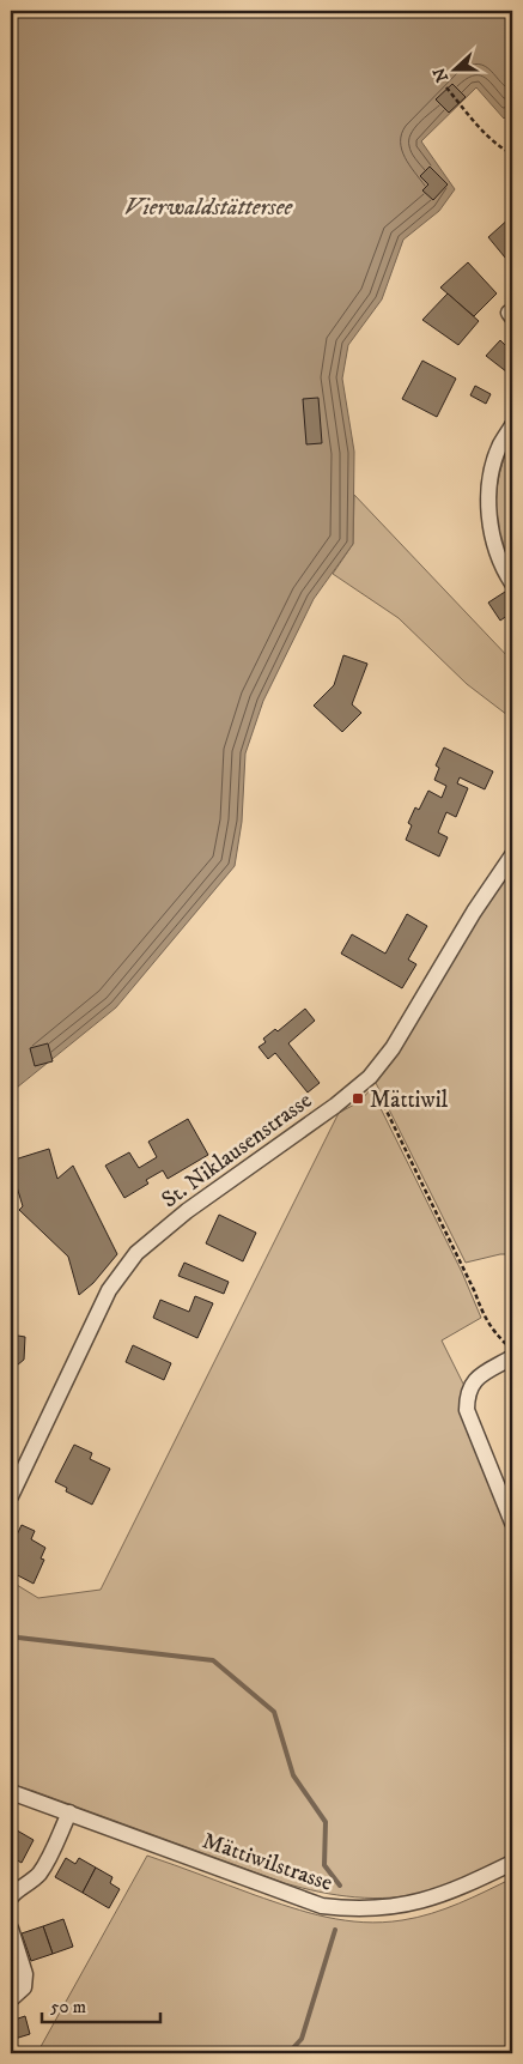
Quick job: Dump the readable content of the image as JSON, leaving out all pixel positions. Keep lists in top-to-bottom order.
{
  "streets": {
    "street": ["St. Niklausenstrasse", "Mättiwilstrasse"]
  },
  "water": ["Vierwaldstättersee"],
  "places": {
    "transit": ["Mättiwil"]
  },
  "scale_bar": "50 m",
  "north": "left"
}
